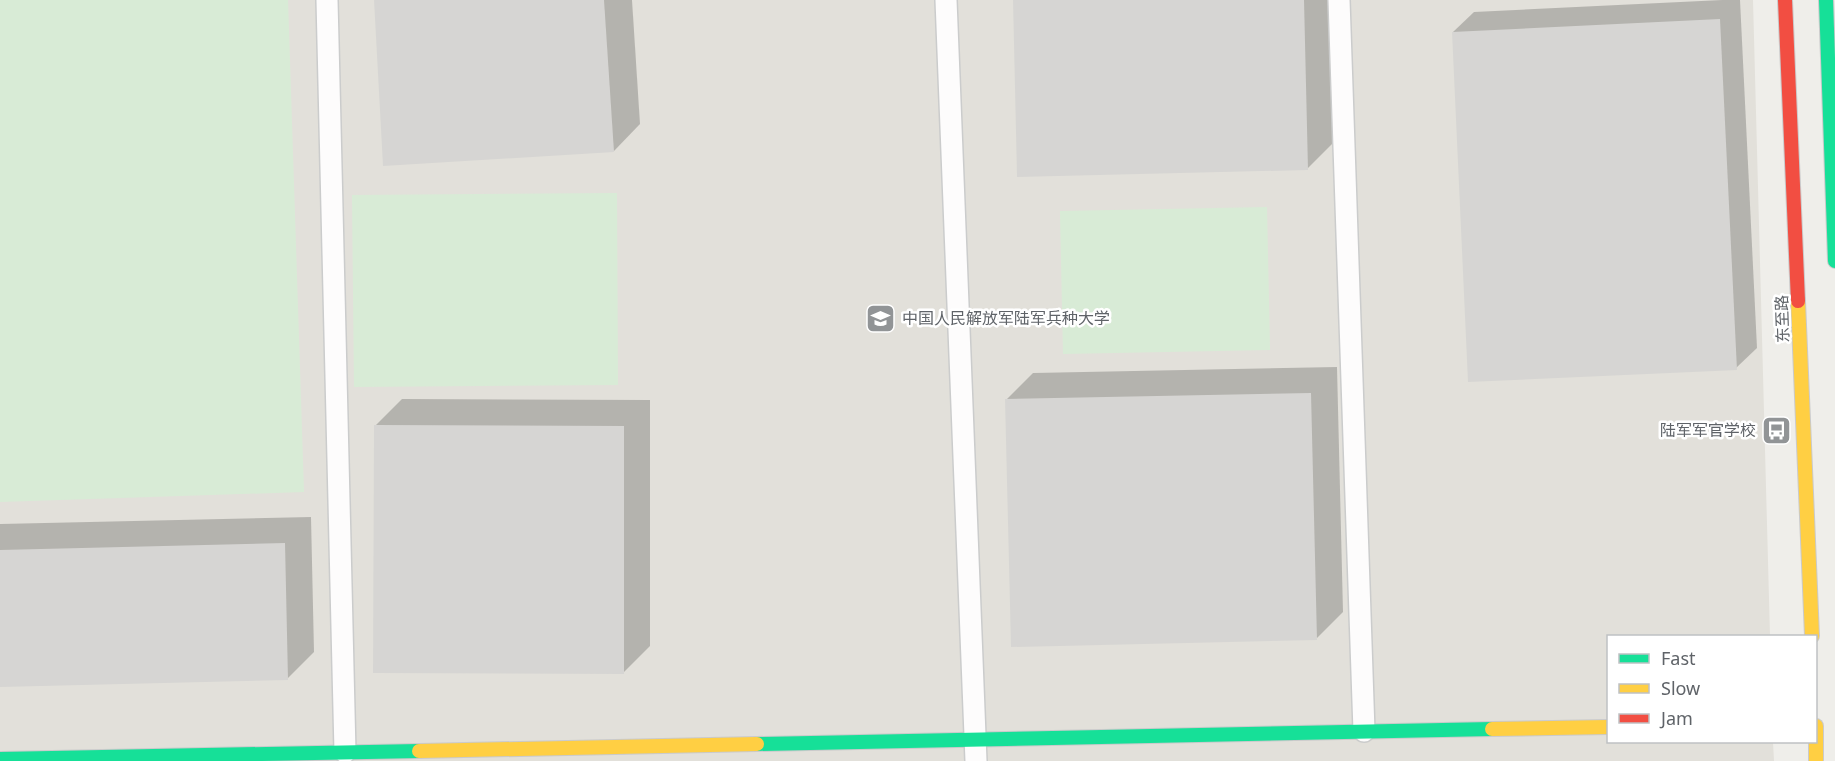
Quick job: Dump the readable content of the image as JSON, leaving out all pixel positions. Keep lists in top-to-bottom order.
{
  "streets": {
    "street": ["东至路"]
  },
  "places": {
    "school or university": ["中国人民解放军陆军兵种大学"],
    "bus stop": ["陆军军官学校"]
  },
  "legend": ["Fast", "Slow", "Jam"]
}
